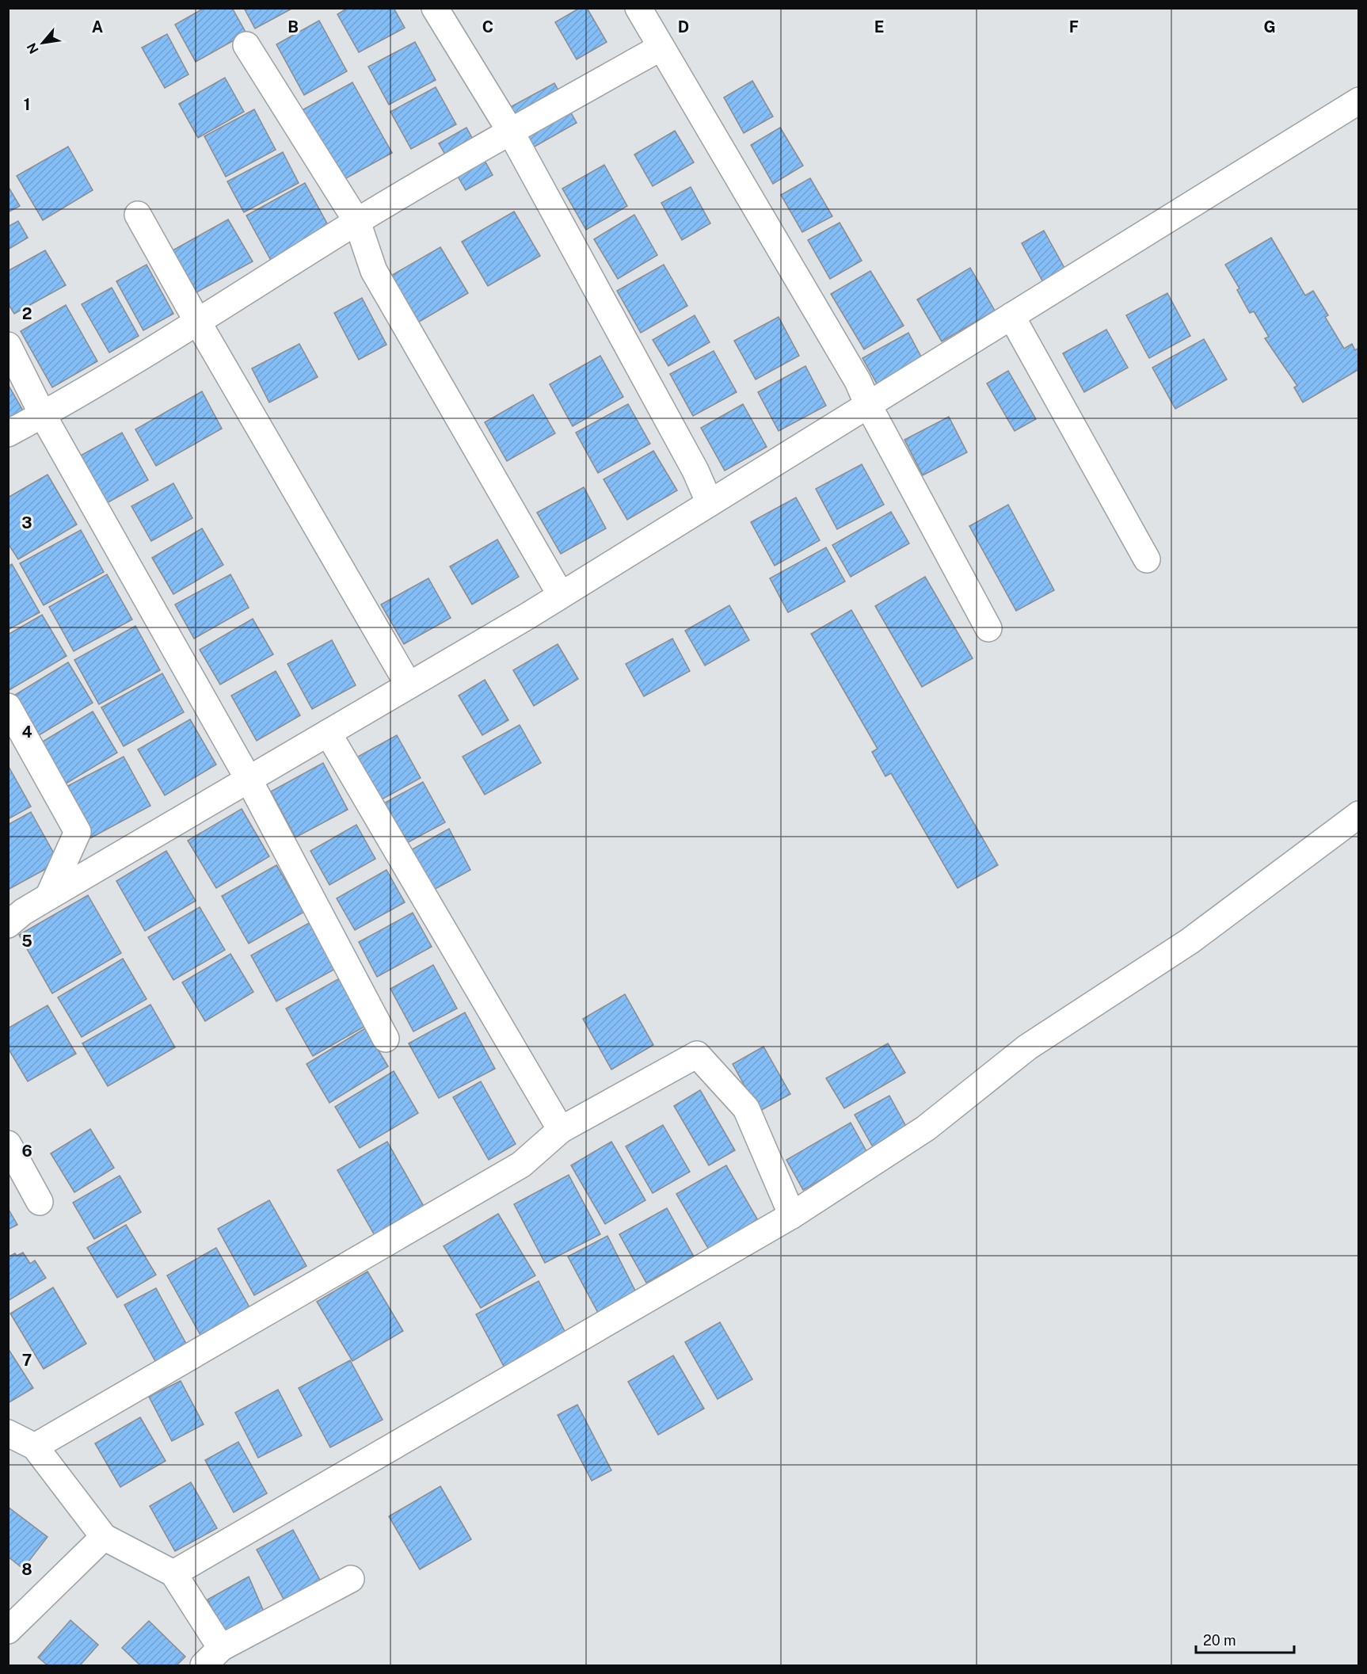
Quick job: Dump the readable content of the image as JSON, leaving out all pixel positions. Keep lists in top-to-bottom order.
{
  "scale_bar": "20 m",
  "north": "bottom left",
  "grid": {
    "columns": [
      "A",
      "B",
      "C",
      "D",
      "E",
      "F",
      "G"
    ],
    "rows": [
      "1",
      "2",
      "3",
      "4",
      "5",
      "6",
      "7",
      "8"
    ]
  }
}
